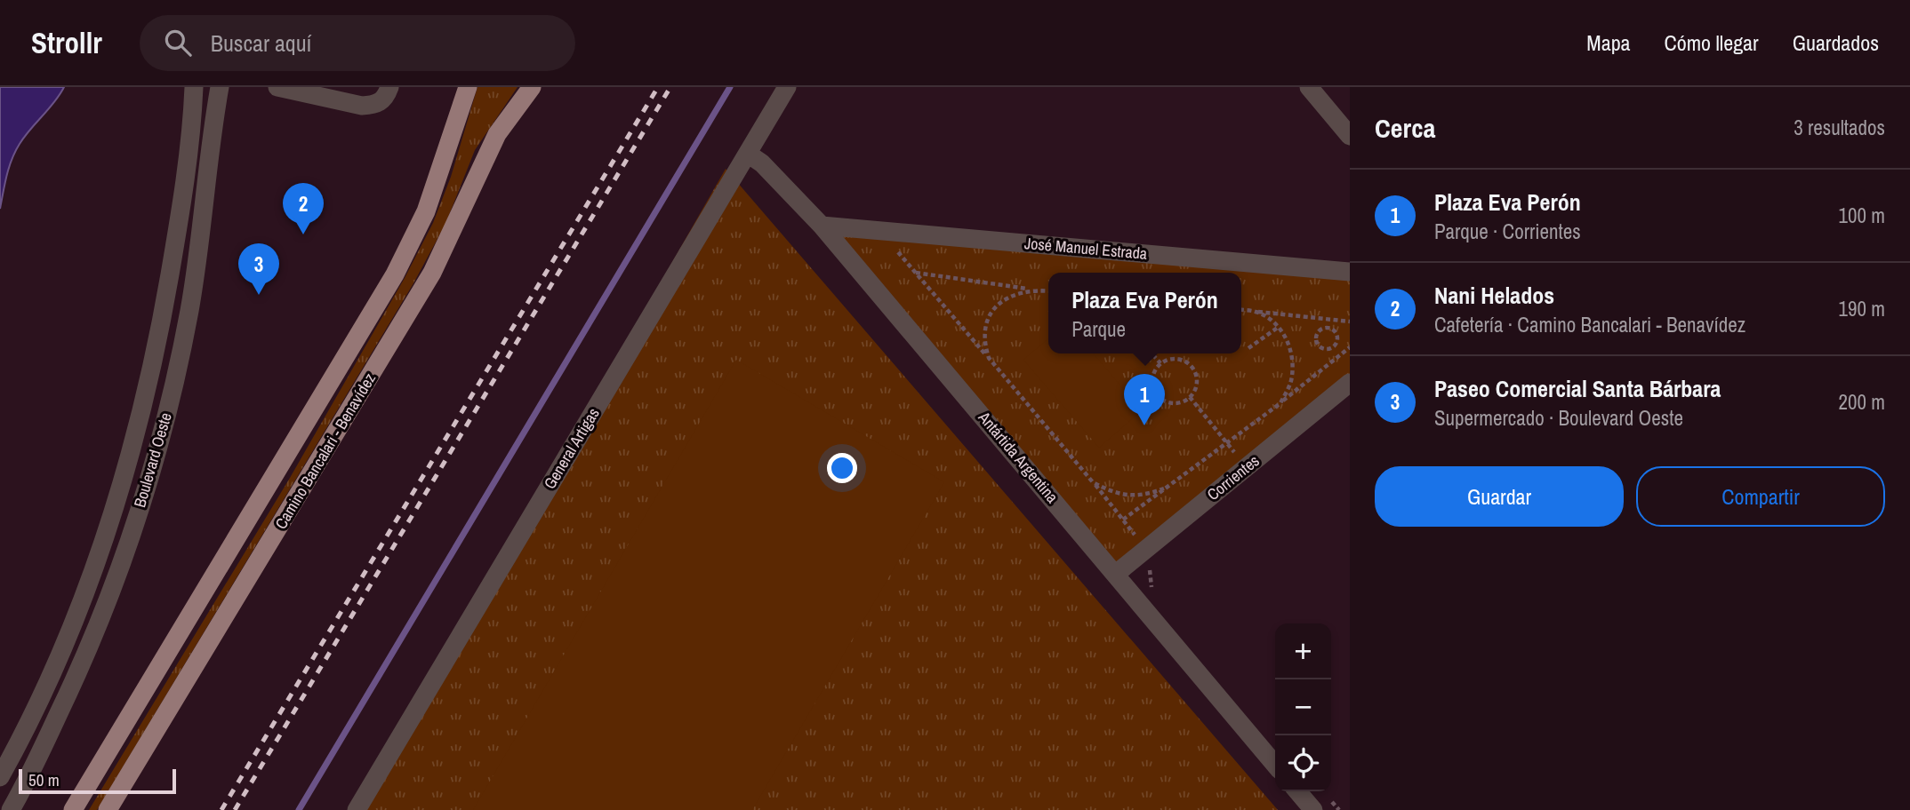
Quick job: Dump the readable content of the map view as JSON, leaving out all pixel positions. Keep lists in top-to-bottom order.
{
  "streets": {
    "main road": ["Camino Bancalari - Benavídez"],
    "street": [
      "José Manuel Estrada",
      "General Artigas",
      "Antártida Argentina",
      "Boulevard Oeste",
      "Corrientes"
    ]
  },
  "crossings": [
    ["José Manuel Estrada", "Antártida Argentina"],
    ["General Artigas", "Antártida Argentina"],
    ["Antártida Argentina", "Corrientes"]
  ],
  "scale_bar": "50 m",
  "page": {
    "header": "Strollr",
    "search": "Buscar aquí",
    "nav": ["Mapa", "Cómo llegar", "Guardados"],
    "heading": ["Cerca", "3 resultados"],
    "list": [
      {
        "mark": "1",
        "name": "Plaza Eva Perón",
        "note": "Parque · Corrientes",
        "value": "100 m"
      },
      {
        "mark": "2",
        "name": "Nani Helados",
        "note": "Cafetería · Camino Bancalari - Benavídez",
        "value": "190 m"
      },
      {
        "mark": "3",
        "name": "Paseo Comercial Santa Bárbara",
        "note": "Supermercado · Boulevard Oeste",
        "value": "200 m"
      }
    ],
    "pins": ["2", "3", "1"],
    "popup": ["Plaza Eva Perón", "Parque"],
    "buttons": ["Guardar", "Compartir"],
    "map_buttons": ["+", "−"],
    "scale": "50 m"
  }
}
